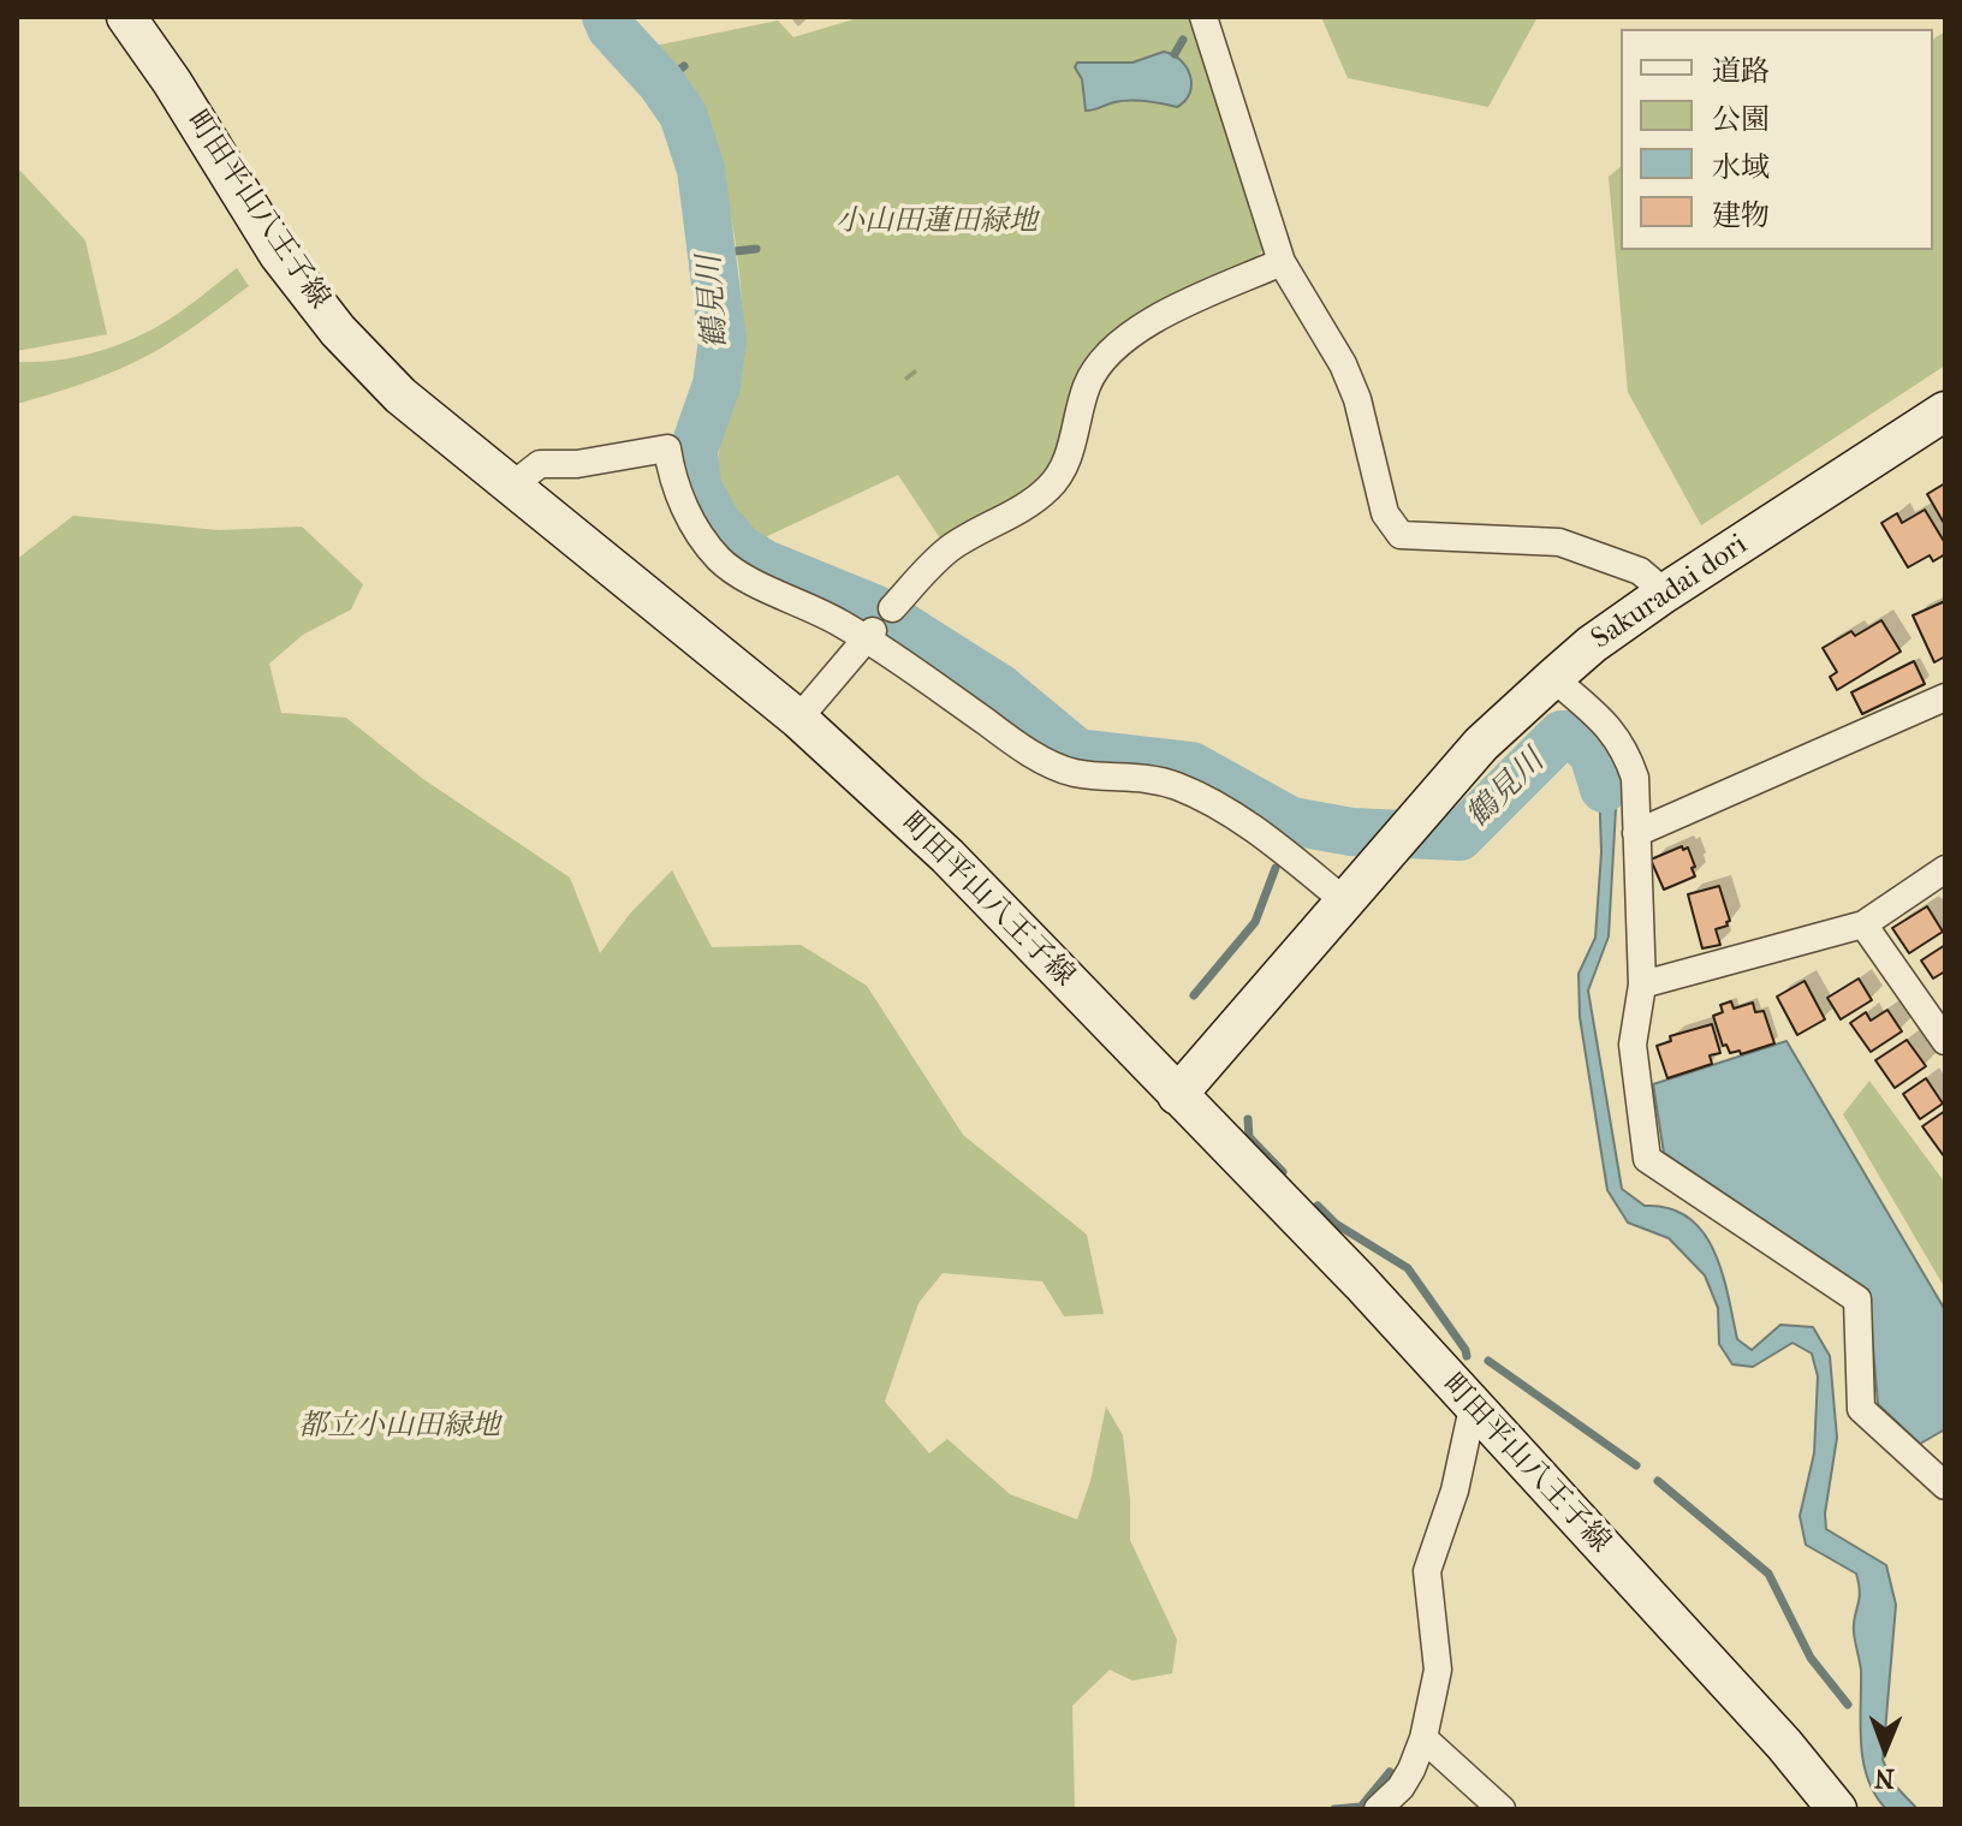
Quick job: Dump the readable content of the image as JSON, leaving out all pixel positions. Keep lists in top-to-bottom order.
{
  "streets": {
    "main road": ["町田平山八王子線", "Sakuradai dori"]
  },
  "water": ["鶴見川"],
  "parks": ["小山田蓮田緑地", "都立小山田緑地"],
  "legend": [
    "道路",
    "公園",
    "水域",
    "建物"
  ],
  "north": "bottom"
}
